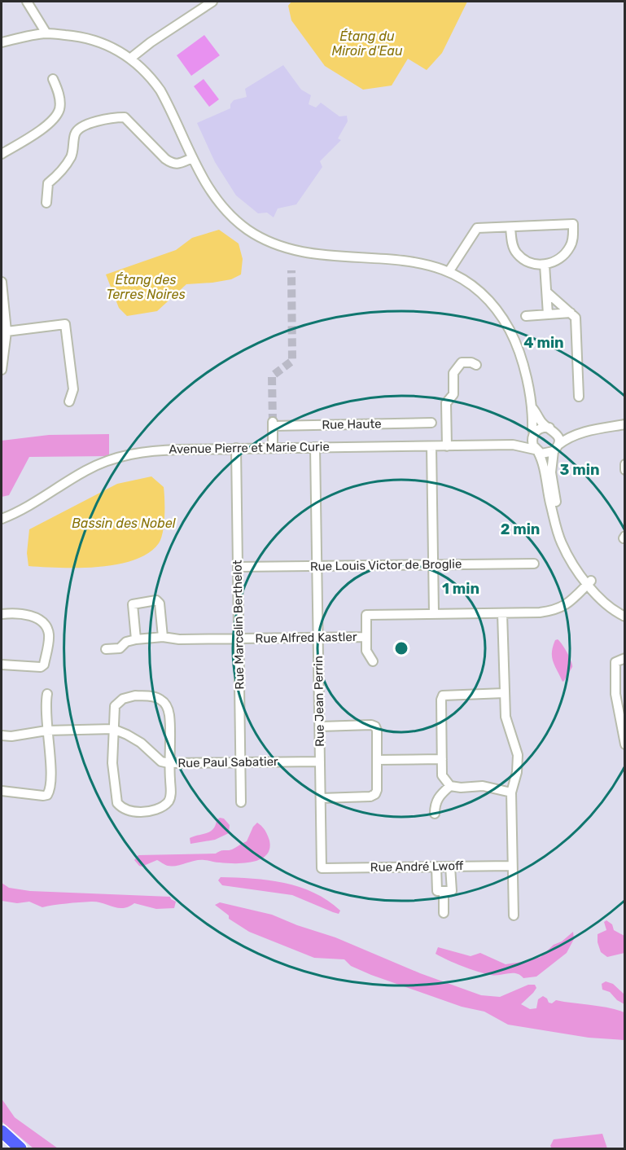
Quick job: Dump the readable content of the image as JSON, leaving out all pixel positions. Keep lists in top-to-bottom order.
{
  "streets": {
    "street": [
      "Rue Haute",
      "Avenue Pierre et Marie Curie",
      "Rue Louis Victor de Broglie",
      "Rue Marcelin Berthelot",
      "Rue Alfred Kastler",
      "Rue Jean Perrin",
      "Rue Paul Sabatier",
      "Rue André Lwoff"
    ]
  },
  "crossings": [
    ["Rue Haute", "Avenue Pierre et Marie Curie"],
    ["Avenue Pierre et Marie Curie", "Rue Marcelin Berthelot"],
    ["Avenue Pierre et Marie Curie", "Rue Jean Perrin"],
    ["Rue Louis Victor de Broglie", "Rue Marcelin Berthelot"],
    ["Rue Louis Victor de Broglie", "Rue Jean Perrin"],
    ["Rue Marcelin Berthelot", "Rue Alfred Kastler"],
    ["Rue Marcelin Berthelot", "Rue Paul Sabatier"],
    ["Rue Alfred Kastler", "Rue Jean Perrin"],
    ["Rue Jean Perrin", "Rue Paul Sabatier"],
    ["Rue Jean Perrin", "Rue André Lwoff"]
  ],
  "water": ["Étang du Miroir d'Eau", "Étang des Terres Noires", "Bassin des Nobel"],
  "rings": [
    "4 min",
    "3 min",
    "2 min",
    "1 min"
  ]
}
